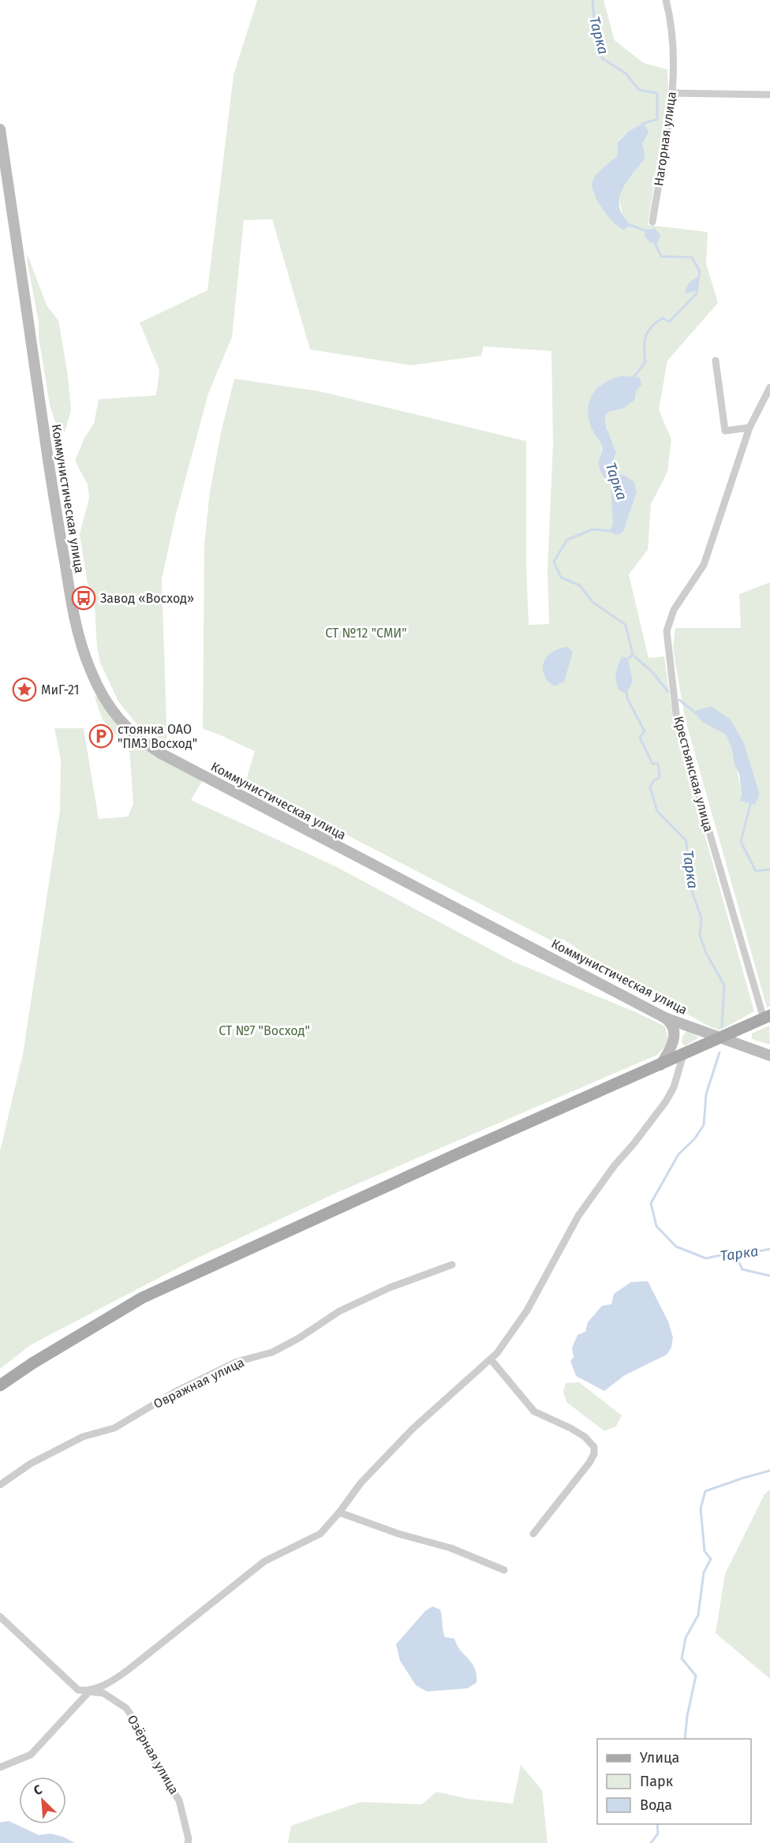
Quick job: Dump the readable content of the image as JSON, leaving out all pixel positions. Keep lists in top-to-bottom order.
{
  "streets": {
    "main road": ["Коммунистическая улица"],
    "street": [
      "Нагорная улица",
      "Крестьянская улица",
      "Овражная улица",
      "Озёрная улица"
    ]
  },
  "water": ["Тарка"],
  "parks": ["СТ №12 \"СМИ\"", "СТ №7 \"Восход\""],
  "places": {
    "bus stop": ["Завод «Восход»"],
    "place": ["МиГ-21"],
    "parking": ["стоянка ОАО \"ПМЗ Восход\""]
  },
  "legend": ["Улица", "Парк", "Вода"],
  "north": "top left"
}
